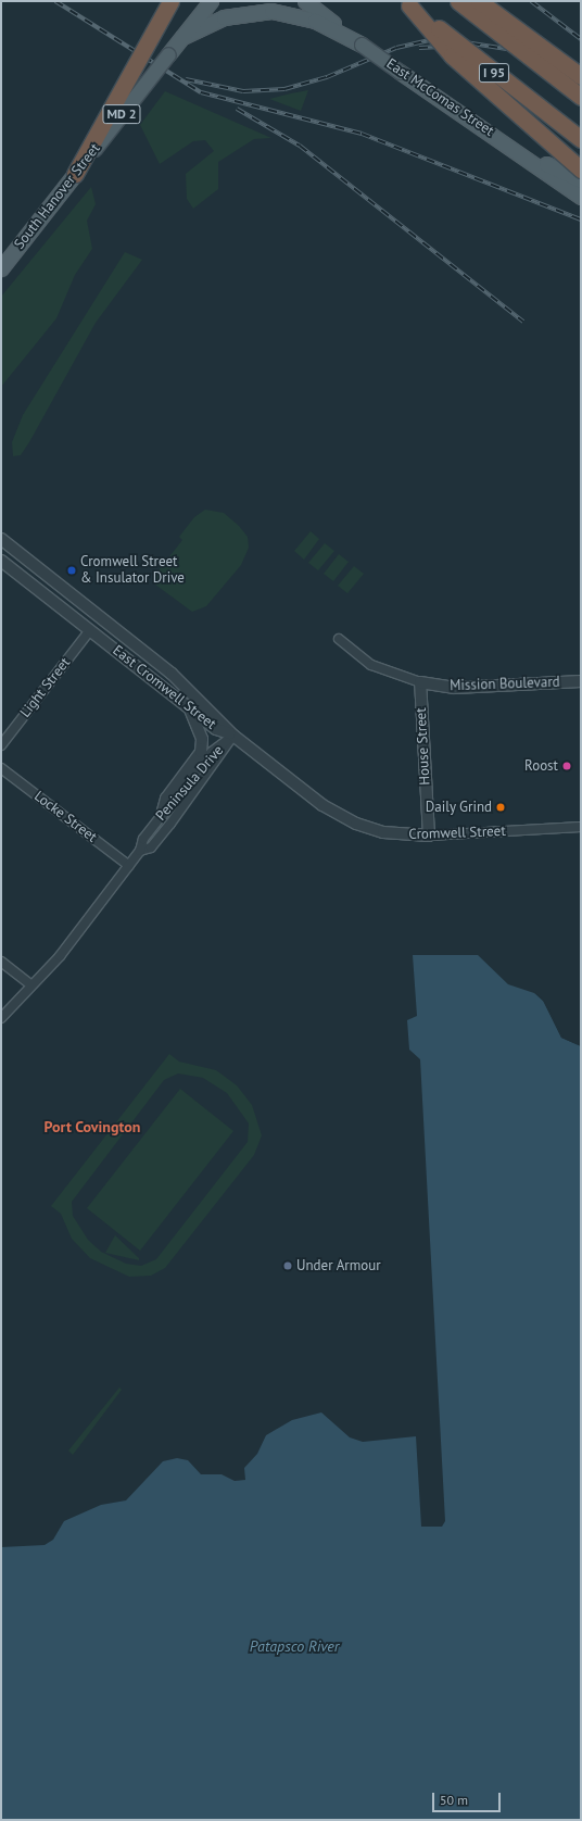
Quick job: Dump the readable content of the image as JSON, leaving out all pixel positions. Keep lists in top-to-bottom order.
{
  "streets": {
    "highway": ["I 95"],
    "main road": ["East McComas Street", "MD 2", "South Hanover Street"],
    "street": [
      "Mission Boulevard",
      "Light Street",
      "East Cromwell Street",
      "House Street",
      "Peninsula Drive",
      "Locke Street",
      "Cromwell Street"
    ]
  },
  "crossings": [
    ["Mission Boulevard", "House Street"],
    ["Light Street", "East Cromwell Street"],
    ["East Cromwell Street", "Peninsula Drive"],
    ["East Cromwell Street", "Cromwell Street"],
    ["House Street", "Cromwell Street"],
    ["Peninsula Drive", "Locke Street"],
    ["Peninsula Drive", "Cromwell Street"]
  ],
  "districts": ["Port Covington"],
  "water": ["Patapsco River"],
  "places": [
    "Cromwell Street & Insulator Drive",
    "Roost",
    "Daily Grind",
    "Under Armour"
  ],
  "scale_bar": "50 m"
}
